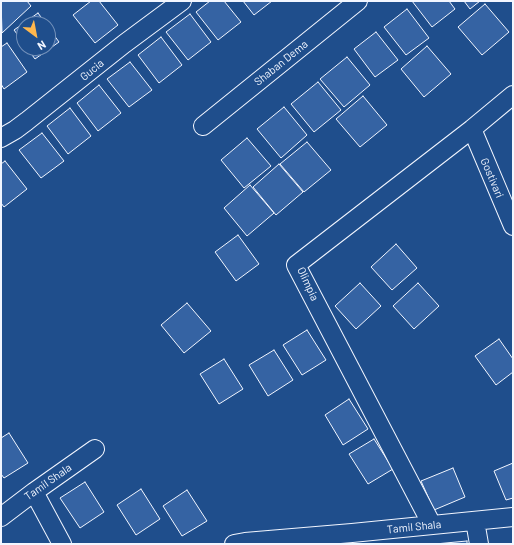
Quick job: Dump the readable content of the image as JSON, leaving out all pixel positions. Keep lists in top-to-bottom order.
{
  "streets": {
    "street": [
      "Shaban Dema",
      "Gucia",
      "Gostivari",
      "Olimpia",
      "Tamil Shala"
    ]
  },
  "crossings": [
    ["Gostivari", "Olimpia"],
    ["Olimpia", "Tamil Shala"]
  ],
  "north": "bottom right"
}
